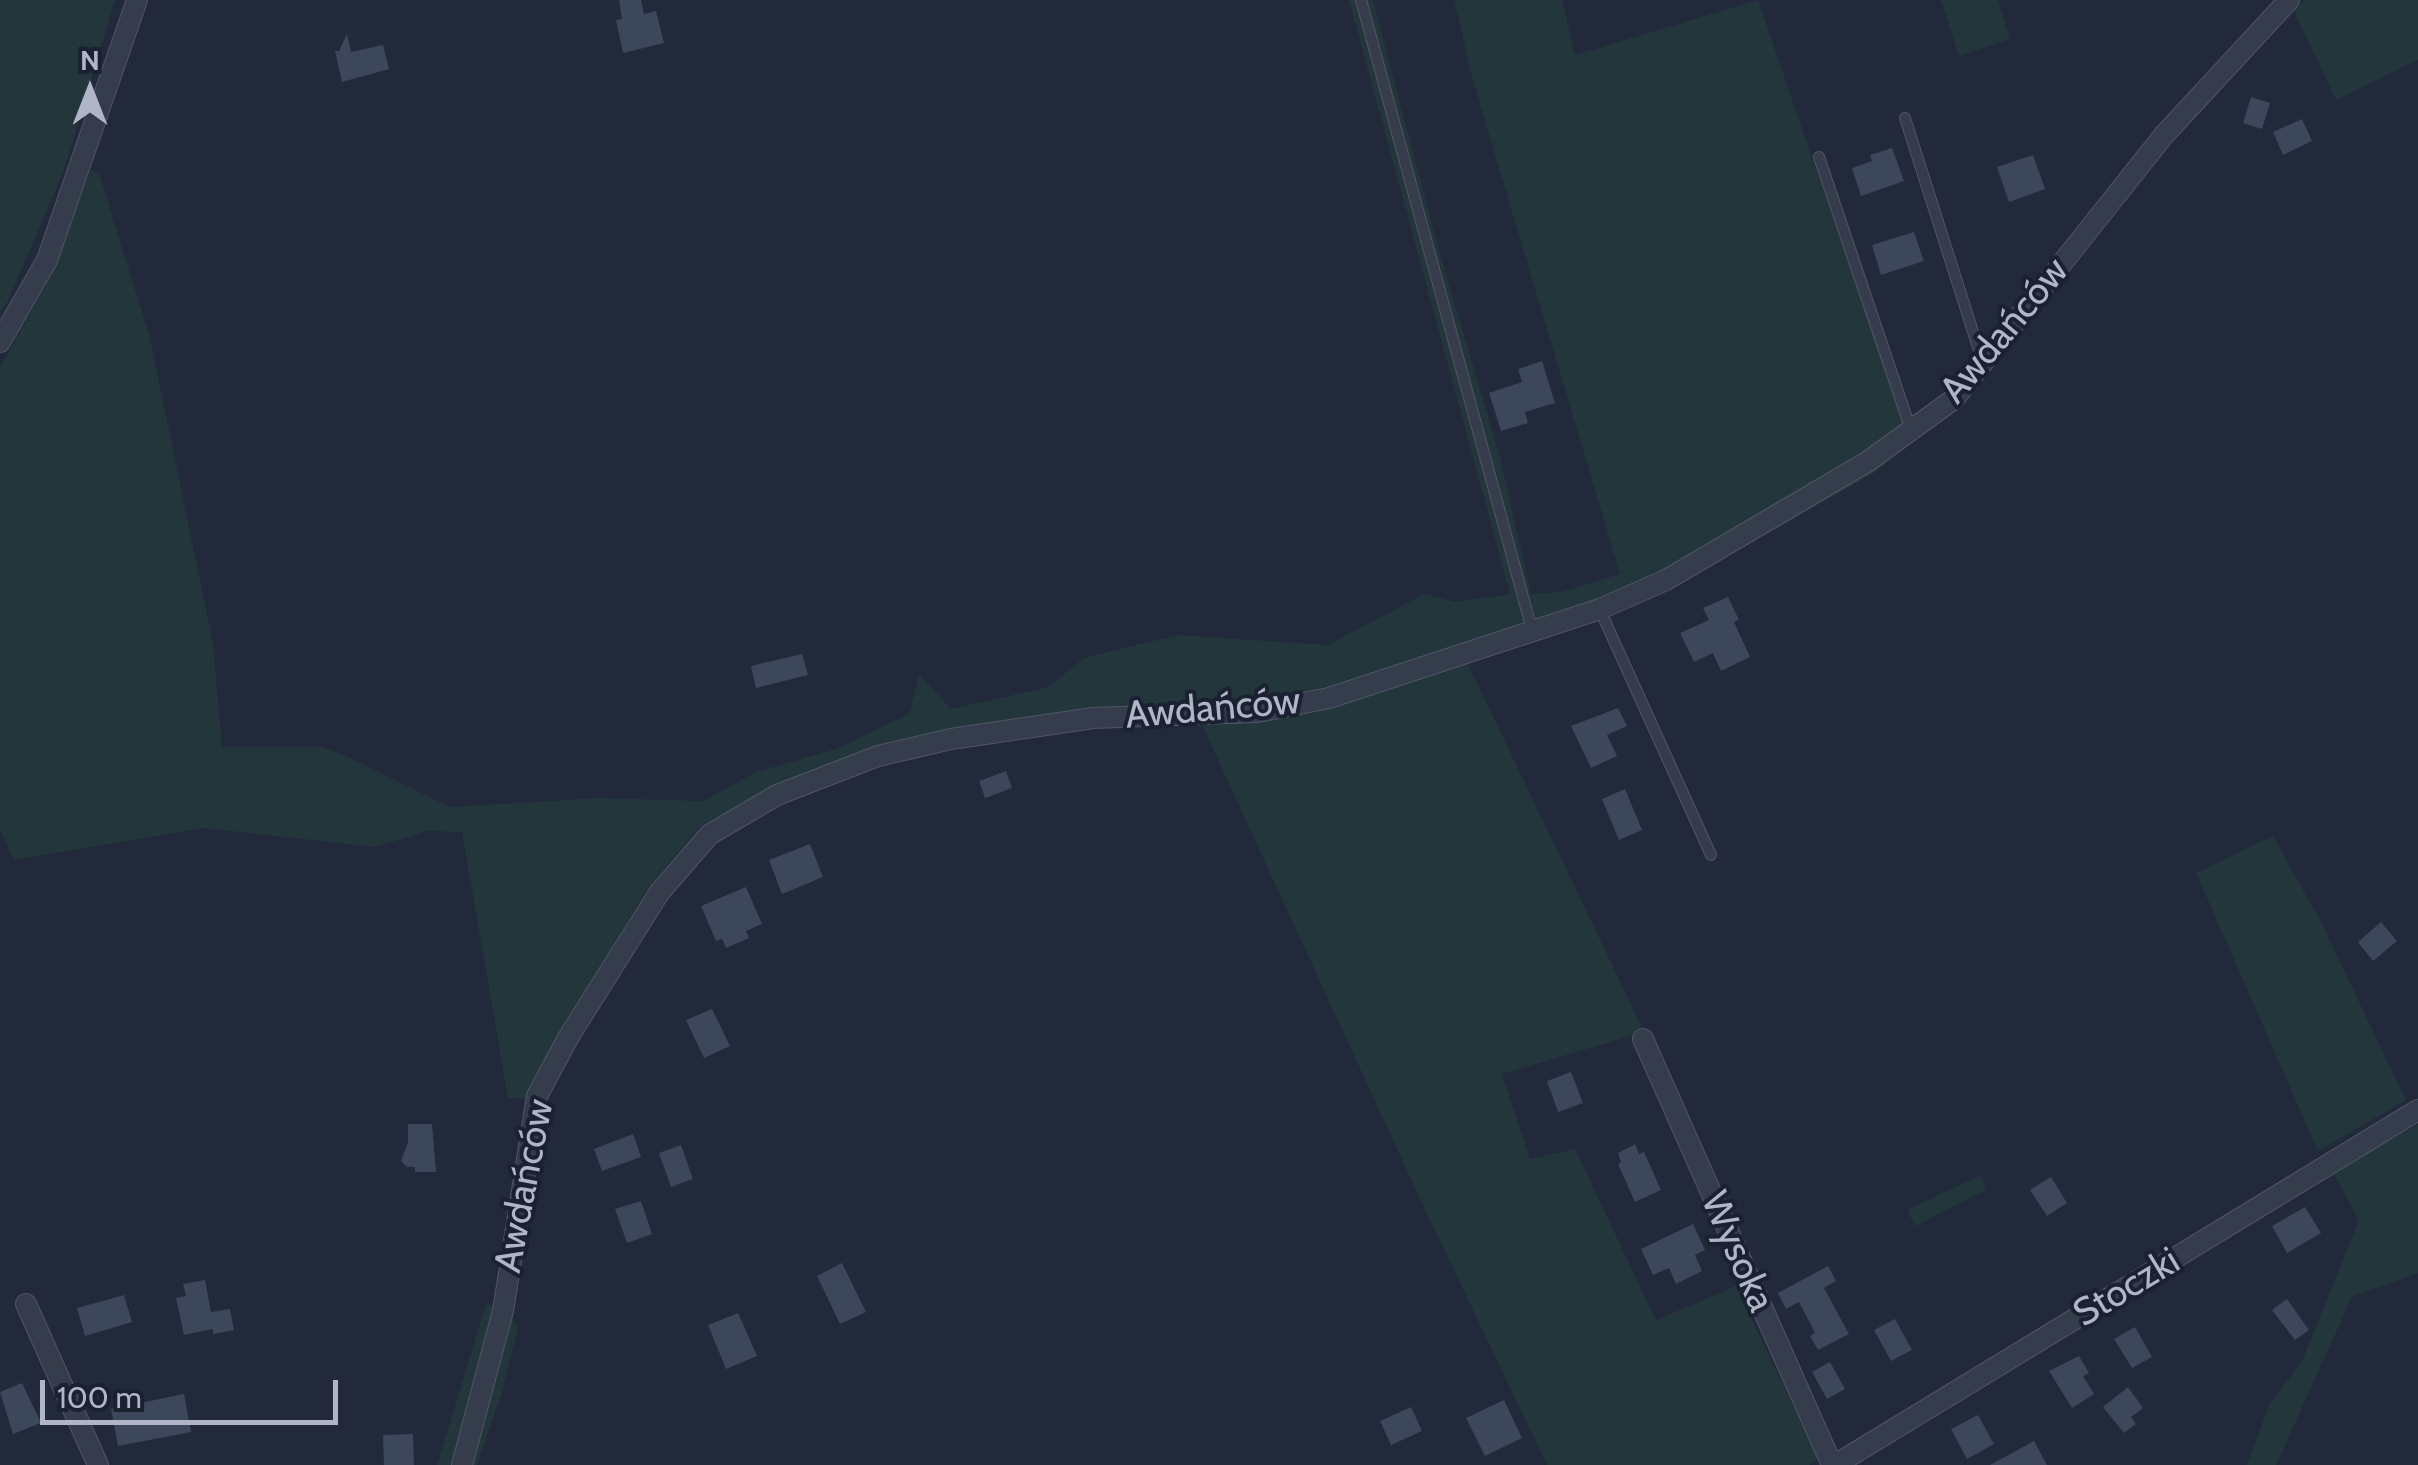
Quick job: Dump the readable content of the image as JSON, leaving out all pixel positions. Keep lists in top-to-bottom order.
{
  "streets": {
    "street": ["Awdańców", "Wysoka", "Stoczki"]
  },
  "crossings": [
    ["Wysoka", "Stoczki"]
  ],
  "scale_bar": "100 m",
  "north": "top"
}
